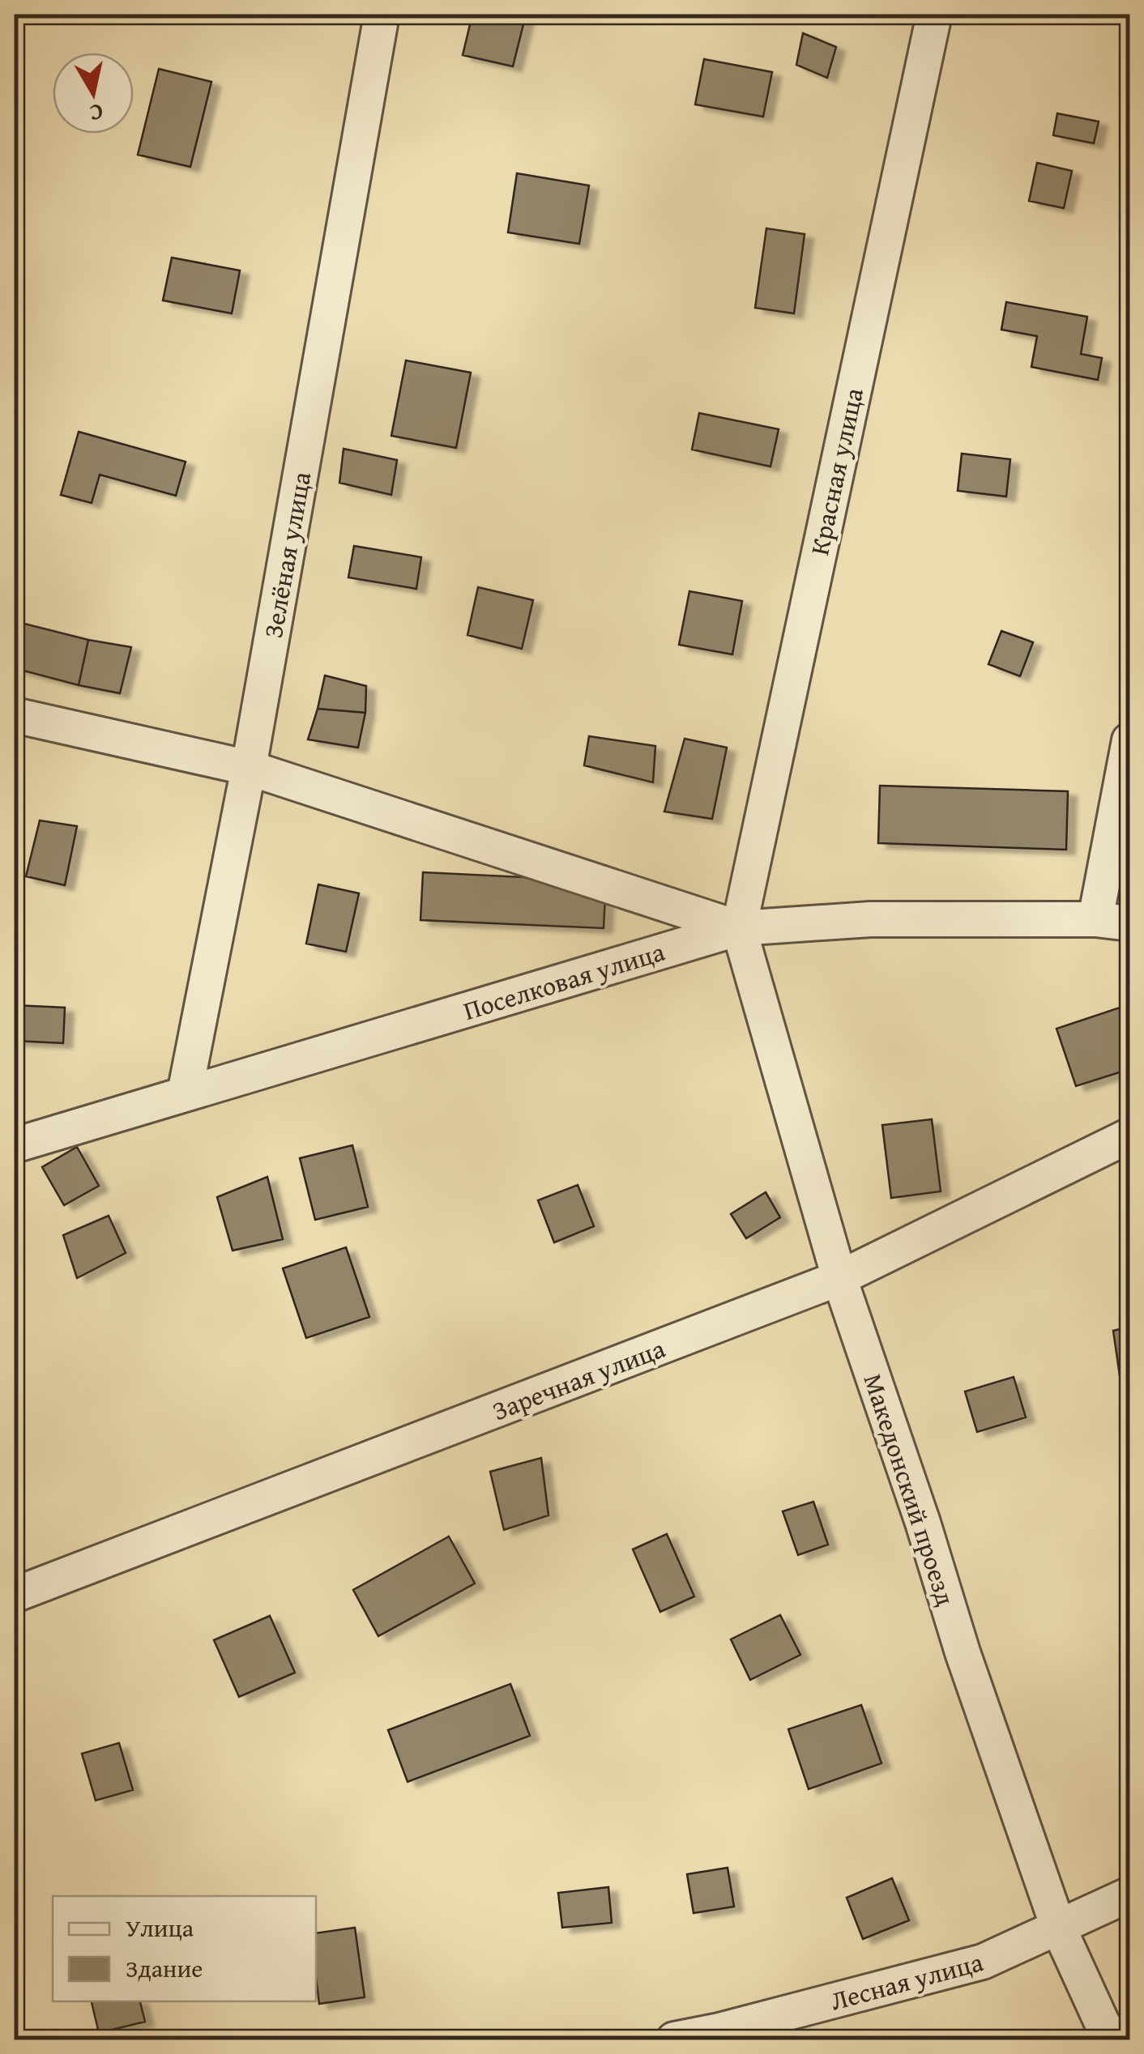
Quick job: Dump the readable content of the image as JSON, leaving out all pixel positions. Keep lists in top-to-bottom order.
{
  "streets": {
    "street": [
      "Красная улица",
      "Зелёная улица",
      "Поселковая улица",
      "Заречная улица",
      "Македонский проезд",
      "Лесная улица"
    ]
  },
  "crossings": [
    ["Красная улица", "Поселковая улица"],
    ["Красная улица", "Македонский проезд"],
    ["Зелёная улица", "Поселковая улица"],
    ["Поселковая улица", "Македонский проезд"],
    ["Заречная улица", "Македонский проезд"],
    ["Македонский проезд", "Лесная улица"]
  ],
  "legend": ["Улица", "Здание"],
  "north": "bottom"
}
